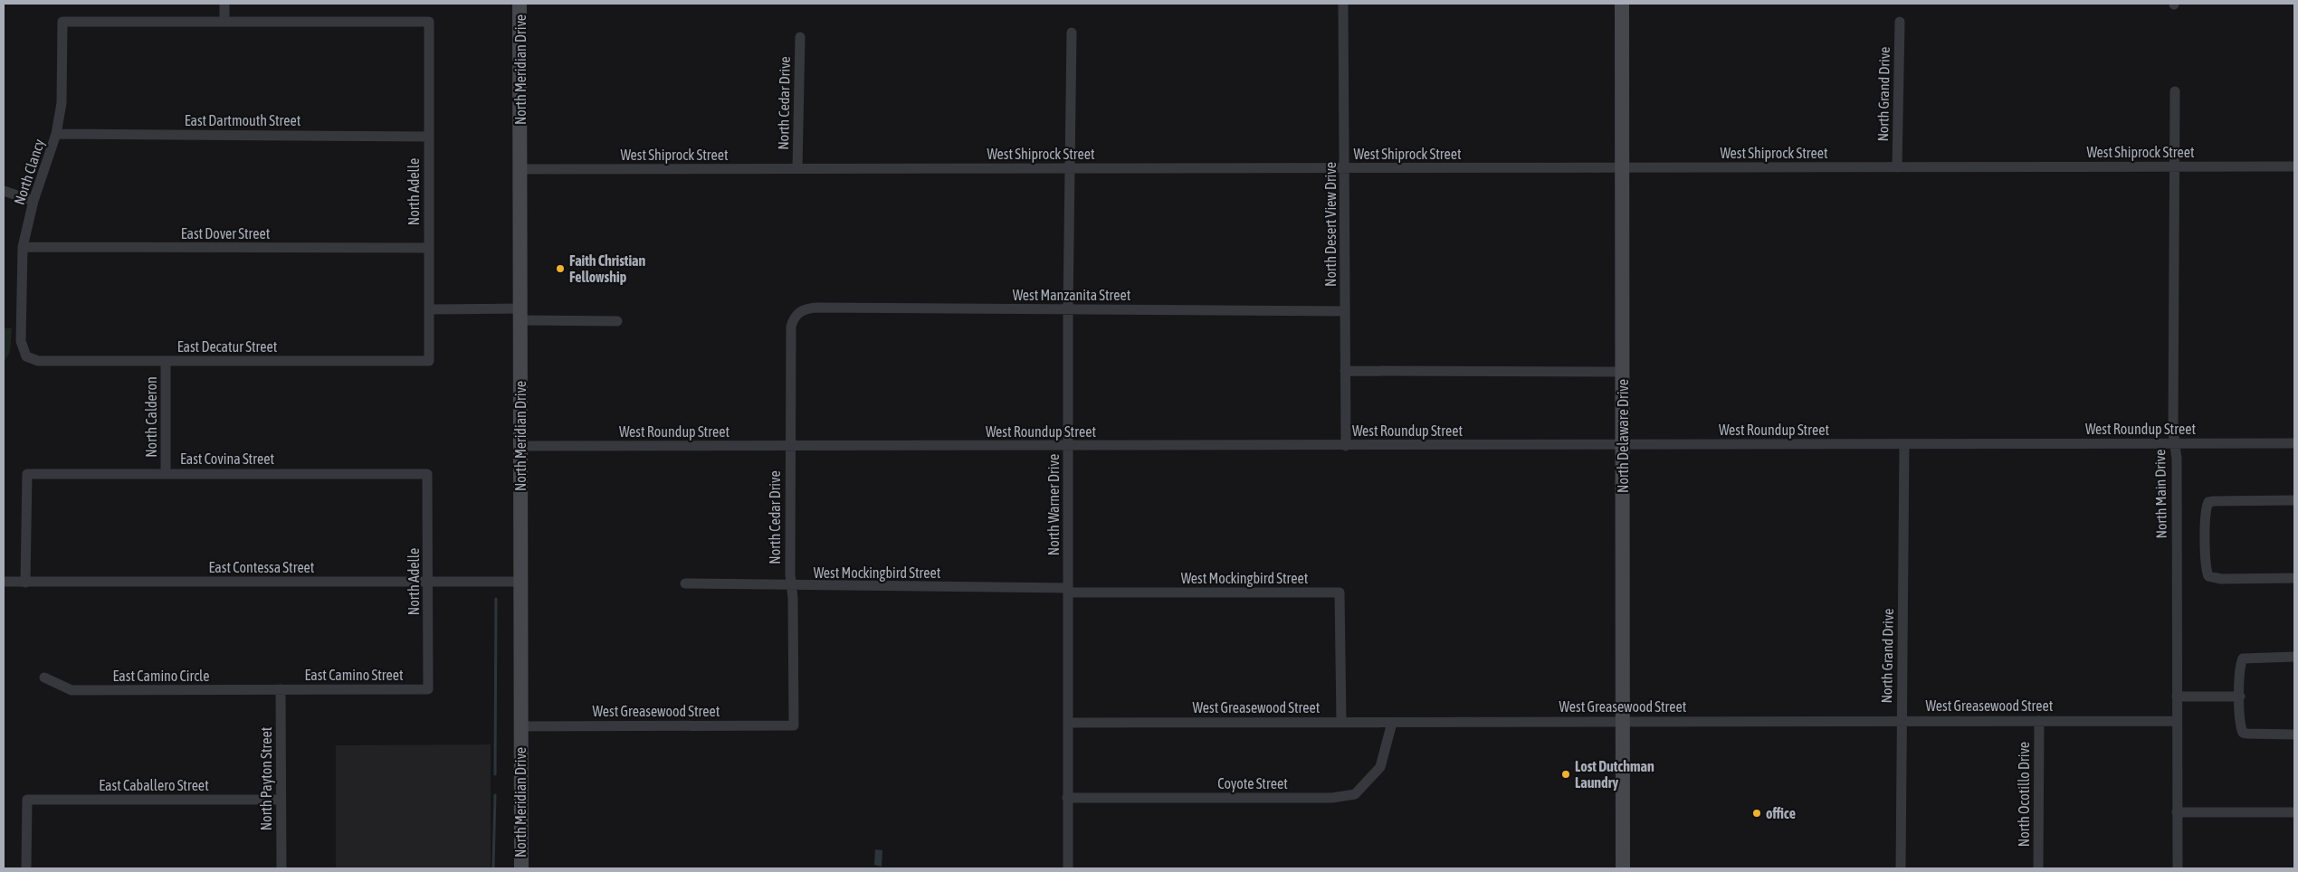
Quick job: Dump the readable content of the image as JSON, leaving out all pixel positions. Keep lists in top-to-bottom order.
{
  "streets": {
    "street": [
      "North Meridian Drive",
      "North Grand Drive",
      "North Cedar Drive",
      "East Dartmouth Street",
      "West Shiprock Street",
      "North Clancy",
      "North Adelle",
      "North Desert View Drive",
      "East Dover Street",
      "West Manzanita Street",
      "East Decatur Street",
      "North Calderon",
      "West Roundup Street",
      "North Delaware Drive",
      "East Covina Street",
      "North Main Drive",
      "North Warner Drive",
      "East Contessa Street",
      "West Mockingbird Street",
      "East Camino Street",
      "East Camino Circle",
      "West Greasewood Street",
      "North Payton Street",
      "Coyote Street",
      "East Caballero Street",
      "North Ocotillo Drive"
    ]
  },
  "crossings": [
    ["North Meridian Drive", "West Shiprock Street"],
    ["North Meridian Drive", "West Roundup Street"],
    ["North Meridian Drive", "East Contessa Street"],
    ["North Meridian Drive", "West Greasewood Street"],
    ["North Grand Drive", "West Shiprock Street"],
    ["North Grand Drive", "West Roundup Street"],
    ["North Grand Drive", "West Greasewood Street"],
    ["North Cedar Drive", "West Shiprock Street"],
    ["North Cedar Drive", "West Manzanita Street"],
    ["North Cedar Drive", "West Roundup Street"],
    ["North Cedar Drive", "West Mockingbird Street"],
    ["North Cedar Drive", "West Greasewood Street"],
    ["East Dartmouth Street", "North Clancy"],
    ["East Dartmouth Street", "North Adelle"],
    ["West Shiprock Street", "North Desert View Drive"],
    ["West Shiprock Street", "North Delaware Drive"],
    ["West Shiprock Street", "North Main Drive"],
    ["West Shiprock Street", "North Warner Drive"],
    ["North Clancy", "North Adelle"],
    ["North Clancy", "East Dover Street"],
    ["North Clancy", "East Decatur Street"],
    ["North Adelle", "East Dover Street"],
    ["North Adelle", "East Decatur Street"],
    ["North Adelle", "East Covina Street"],
    ["North Adelle", "East Contessa Street"],
    ["North Adelle", "East Camino Street"],
    ["North Desert View Drive", "West Manzanita Street"],
    ["North Desert View Drive", "West Roundup Street"],
    ["West Manzanita Street", "North Warner Drive"],
    ["East Decatur Street", "North Calderon"],
    ["North Calderon", "East Covina Street"],
    ["West Roundup Street", "North Delaware Drive"],
    ["West Roundup Street", "North Main Drive"],
    ["West Roundup Street", "North Warner Drive"],
    ["North Delaware Drive", "West Greasewood Street"],
    ["East Covina Street", "East Contessa Street"],
    ["North Main Drive", "West Greasewood Street"],
    ["North Warner Drive", "West Mockingbird Street"],
    ["North Warner Drive", "West Greasewood Street"],
    ["North Warner Drive", "Coyote Street"],
    ["West Mockingbird Street", "West Greasewood Street"],
    ["East Camino Street", "East Camino Circle"],
    ["East Camino Street", "North Payton Street"],
    ["East Camino Circle", "North Payton Street"],
    ["West Greasewood Street", "Coyote Street"],
    ["West Greasewood Street", "North Ocotillo Drive"],
    ["North Payton Street", "East Caballero Street"]
  ],
  "places": ["Faith Christian Fellowship", "Lost Dutchman Laundry", "office"]
}
